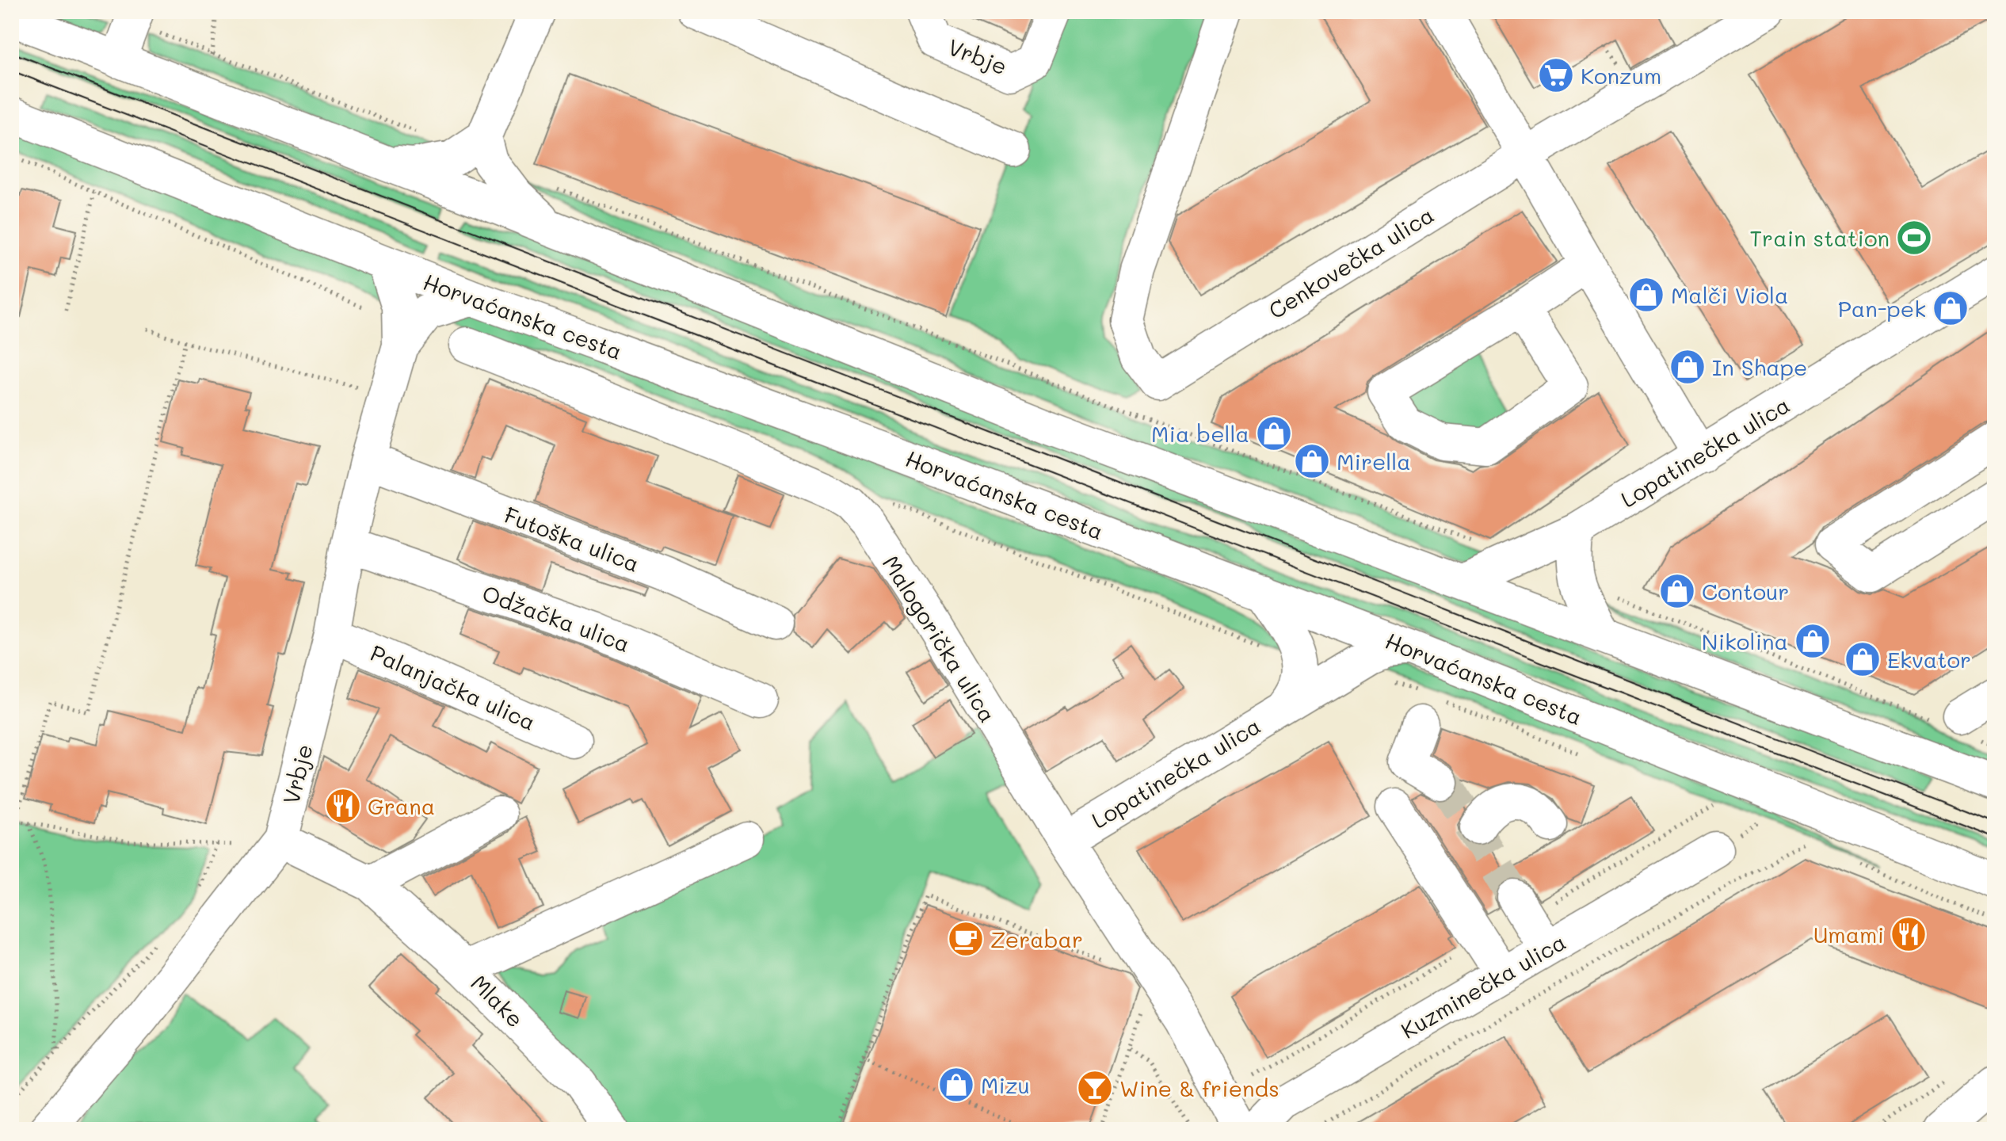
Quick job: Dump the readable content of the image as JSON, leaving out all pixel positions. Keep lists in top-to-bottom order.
{
  "streets": {
    "street": [
      "Vrbje",
      "Cenkovečka ulica",
      "Horvaćanska cesta",
      "Lopatinečka ulica",
      "Futoška ulica",
      "Odžačka ulica",
      "Malogorička ulica",
      "Palanjačka ulica",
      "Kuzminečka ulica",
      "Mlake"
    ]
  },
  "crossings": [
    ["Vrbje", "Horvaćanska cesta"],
    ["Vrbje", "Futoška ulica"],
    ["Vrbje", "Odžačka ulica"],
    ["Vrbje", "Palanjačka ulica"],
    ["Vrbje", "Mlake"],
    ["Horvaćanska cesta", "Lopatinečka ulica"],
    ["Lopatinečka ulica", "Malogorička ulica"]
  ],
  "places": {
    "supermarket": ["Konzum"],
    "sports": ["Train station"],
    "shop": [
      "Malči Viola",
      "Pan-pek",
      "In Shape",
      "Mia bella",
      "Mirella",
      "Contour",
      "Nikolina",
      "Ekvator",
      "Mizu"
    ],
    "restaurant": ["Grana", "Umami"],
    "cafe": ["Zerabar"],
    "bar": ["Wine & friends"]
  }
}
